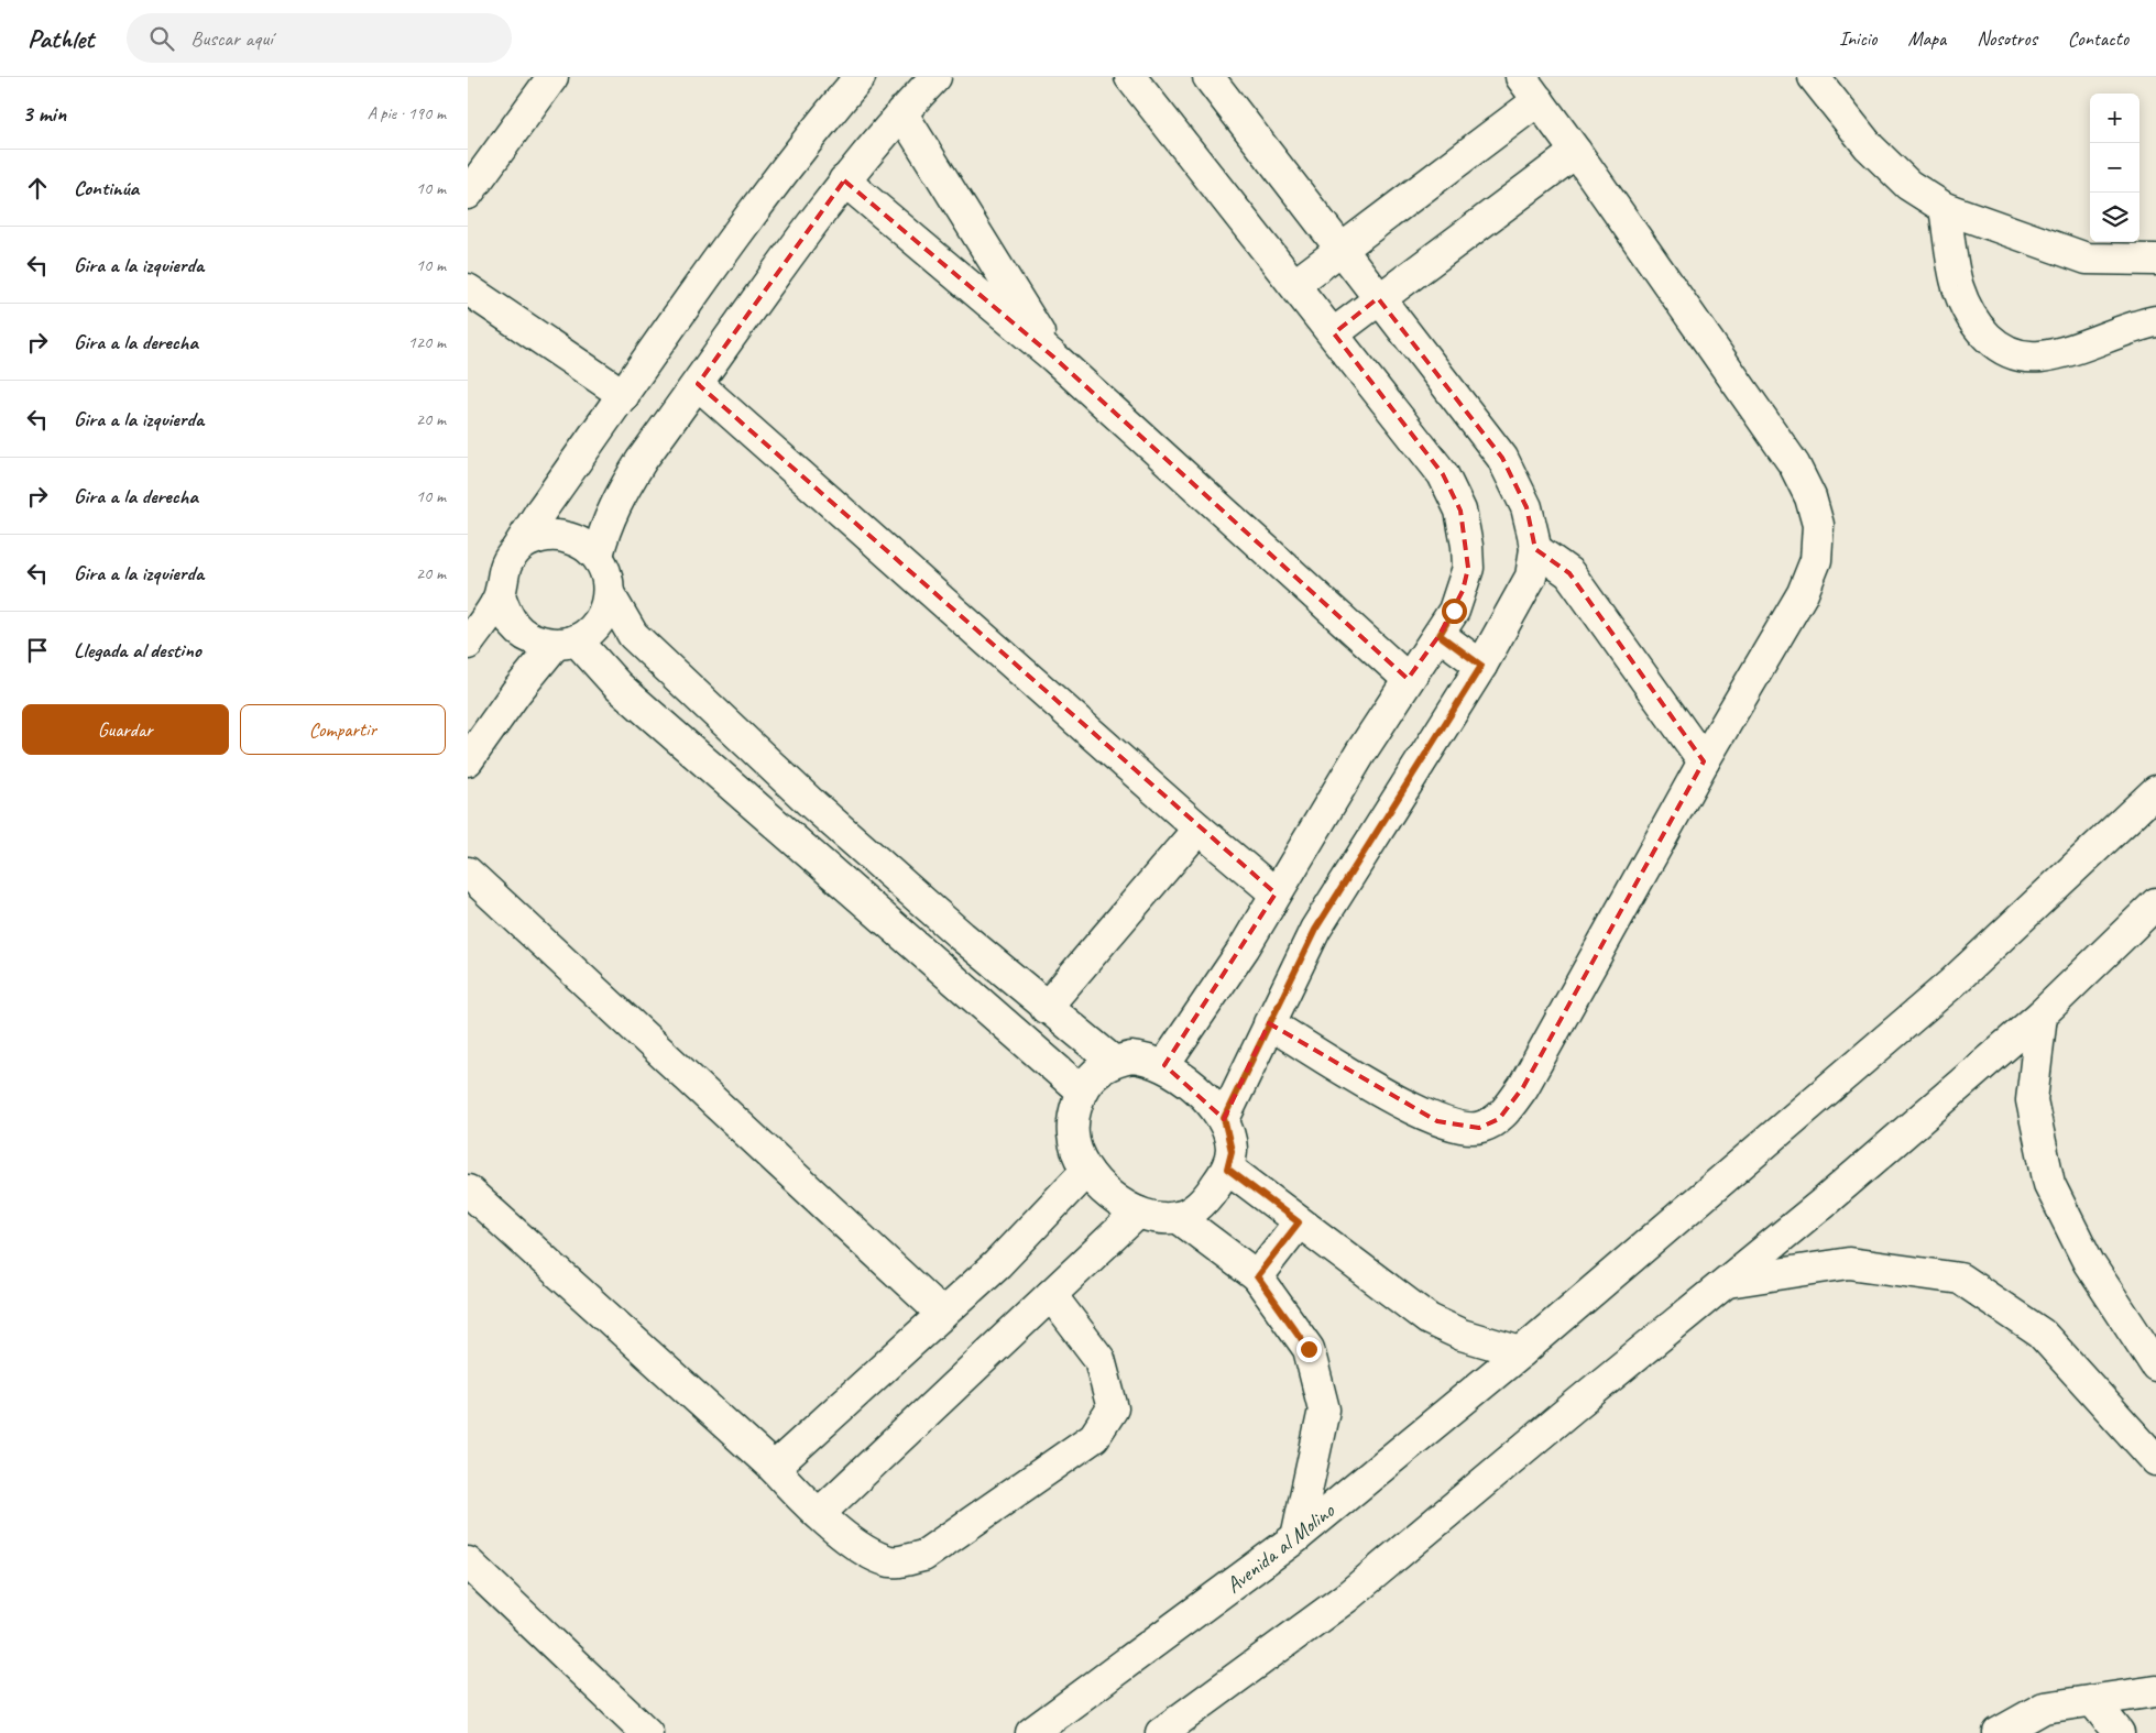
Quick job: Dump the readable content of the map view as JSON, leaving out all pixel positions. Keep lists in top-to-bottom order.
{
  "streets": {
    "street": ["Avenida al Molino"]
  },
  "page": {
    "header": "Pathlet",
    "search": "Buscar aquí",
    "nav": [
      "Inicio",
      "Mapa",
      "Nosotros",
      "Contacto"
    ],
    "heading": ["3 min", "A pie · 190 m"],
    "map_buttons": ["+", "−"],
    "list": [
      ["Continúa", "10 m"],
      ["Gira a la izquierda", "10 m"],
      ["Gira a la derecha", "120 m"],
      ["Gira a la izquierda", "20 m"],
      ["Gira a la derecha", "10 m"],
      ["Gira a la izquierda", "20 m"],
      "Llegada al destino"
    ],
    "buttons": ["Guardar", "Compartir"]
  }
}
